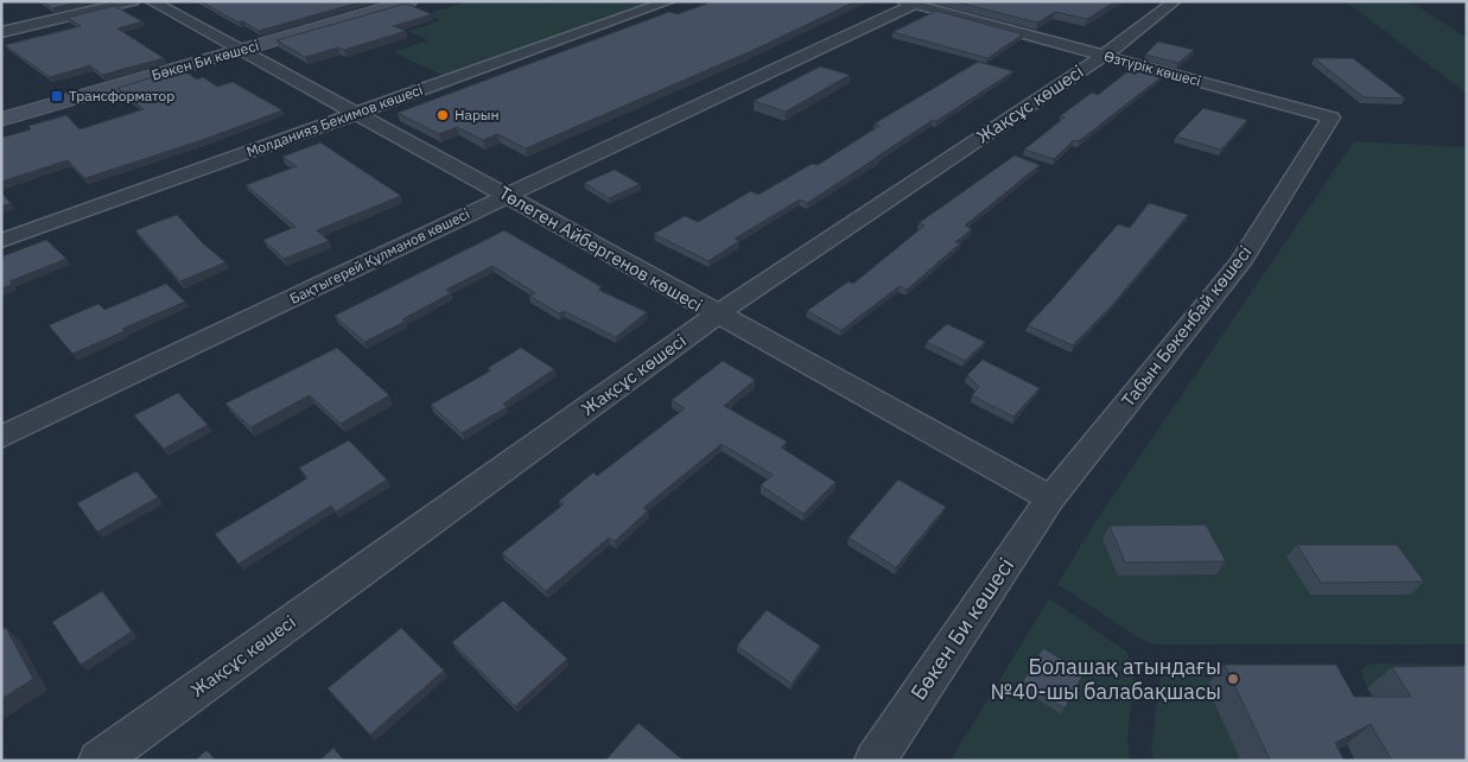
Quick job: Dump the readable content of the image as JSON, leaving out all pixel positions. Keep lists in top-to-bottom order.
{
  "streets": {
    "street": [
      "Бөкен Би көшесі",
      "Өзтүрік көшесі",
      "Жақсұс көшесі",
      "Молданияз Бекимов көшесі",
      "Төлеген Айбергенов көшесі",
      "Бақтыгерей Құлманов көшесі",
      "Табын Бөкенбай көшесі"
    ]
  },
  "crossings": [
    ["Бөкен Би көшесі", "Төлеген Айбергенов көшесі"],
    ["Бөкен Би көшесі", "Табын Бөкенбай көшесі"],
    ["Өзтүрік көшесі", "Жақсұс көшесі"],
    ["Өзтүрік көшесі", "Бақтыгерей Құлманов көшесі"],
    ["Өзтүрік көшесі", "Табын Бөкенбай көшесі"],
    ["Жақсұс көшесі", "Төлеген Айбергенов көшесі"],
    ["Молданияз Бекимов көшесі", "Төлеген Айбергенов көшесі"],
    ["Төлеген Айбергенов көшесі", "Бақтыгерей Құлманов көшесі"],
    ["Төлеген Айбергенов көшесі", "Табын Бөкенбай көшесі"]
  ],
  "places": {
    "transit": ["Трансформатор"],
    "other": ["Нарын", "Болашақ атындағы №40-шы балабақшасы"]
  }
}
